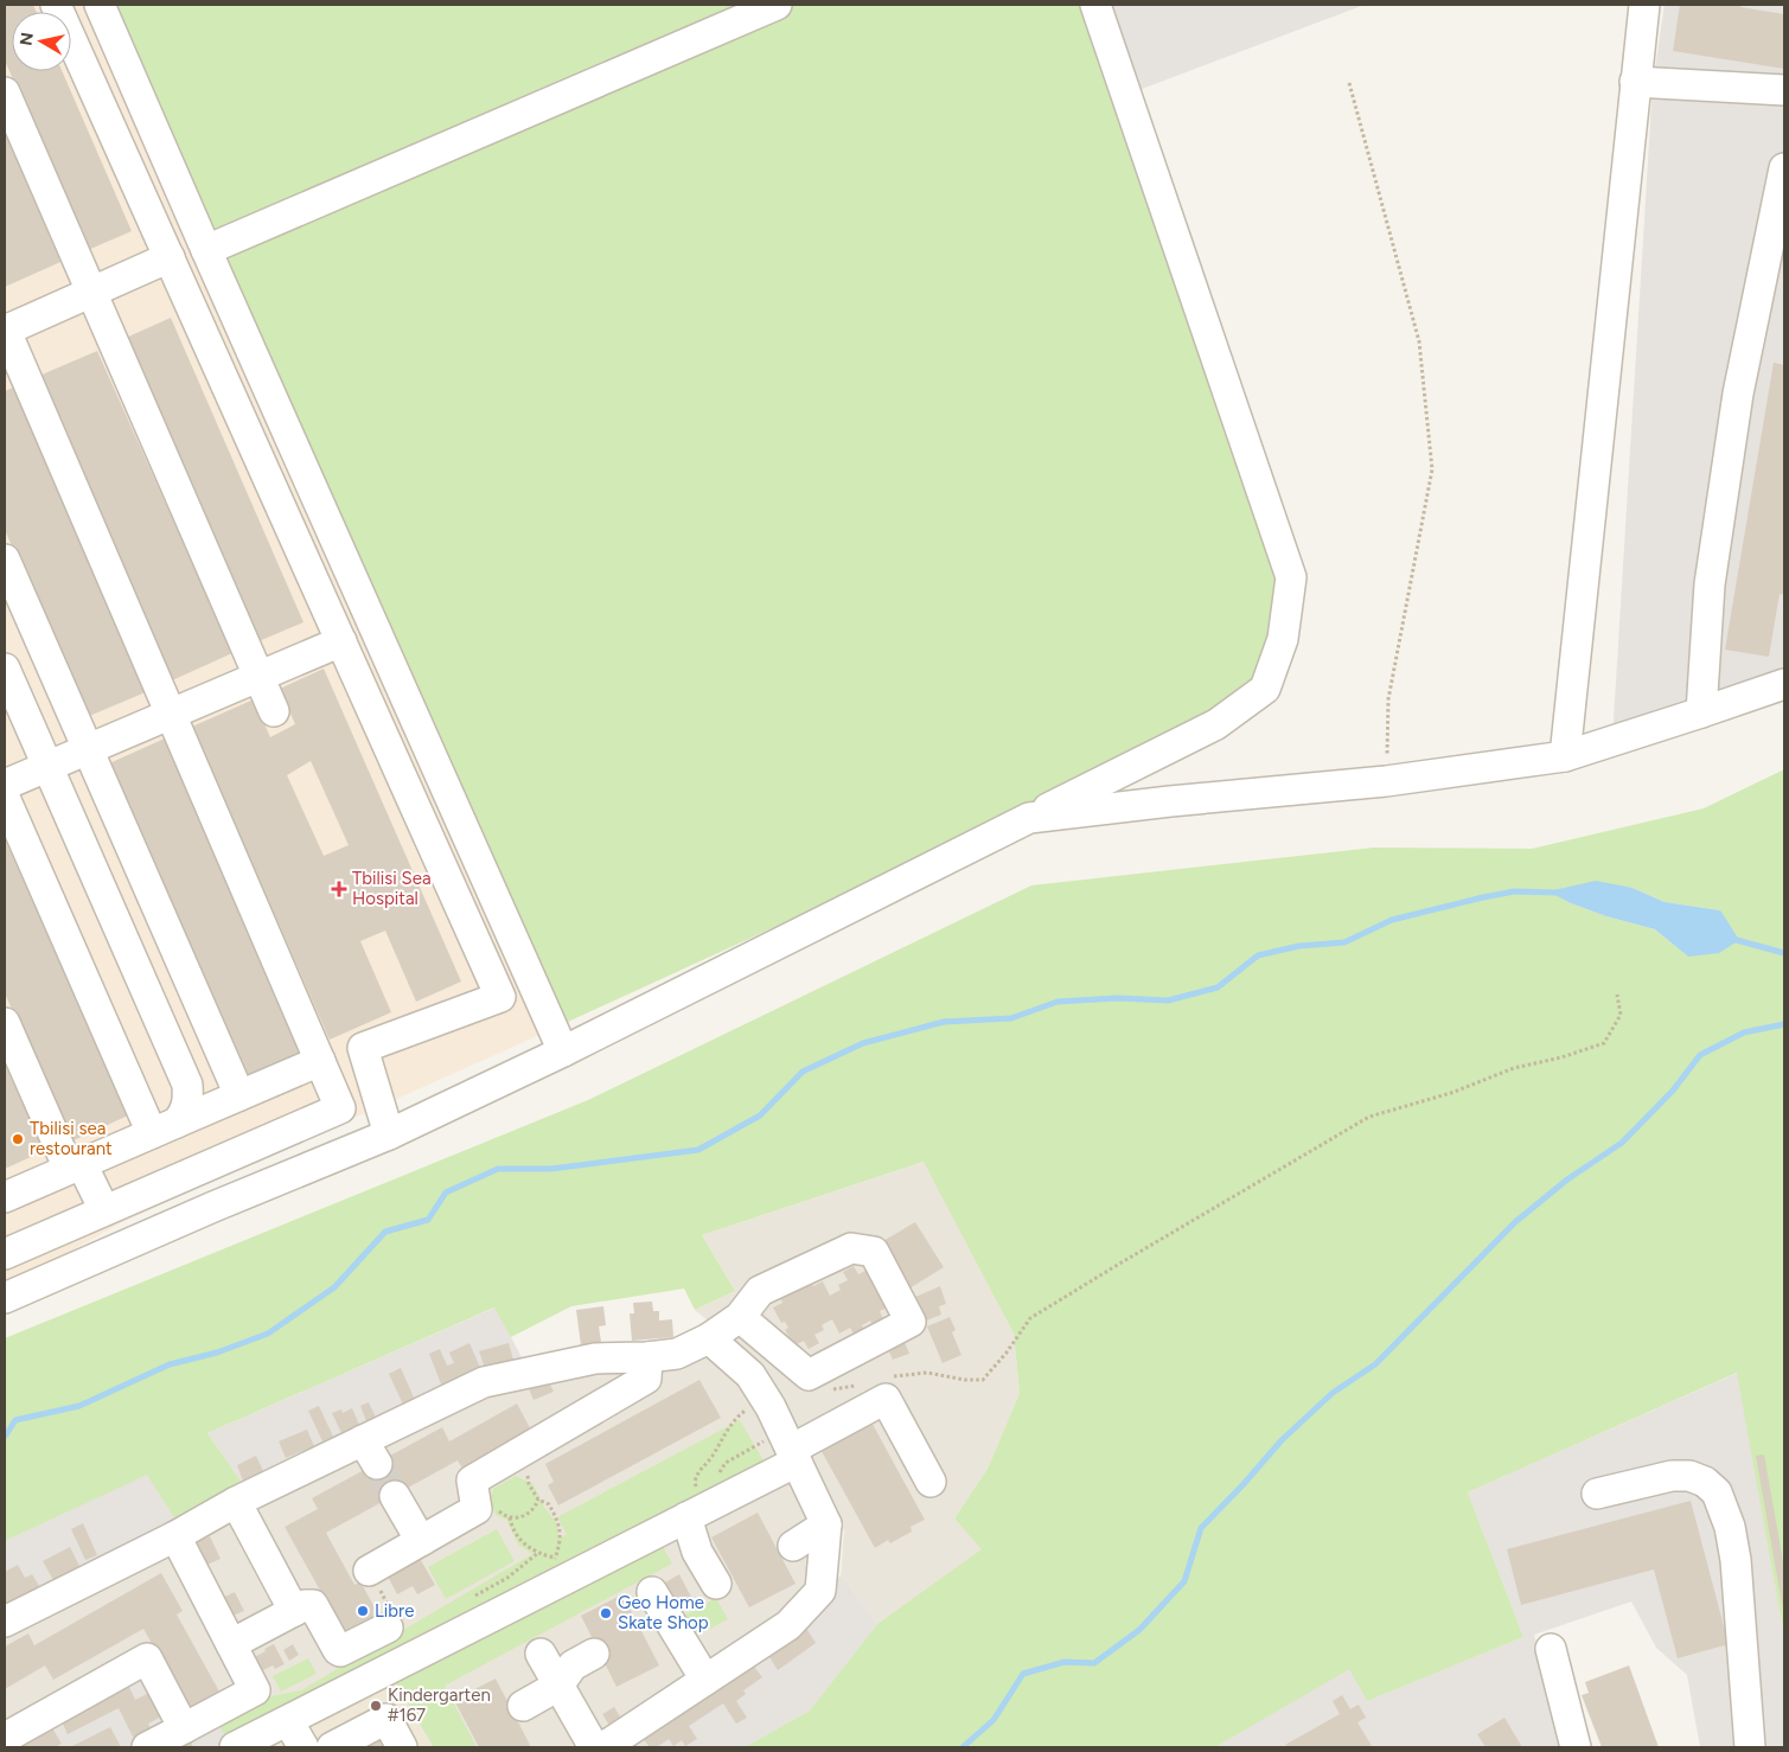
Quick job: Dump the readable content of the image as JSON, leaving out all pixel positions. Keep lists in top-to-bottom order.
{
  "places": {
    "health": ["Tbilisi Sea Hospital"],
    "other": [
      "Tbilisi sea restourant",
      "Libre",
      "Geo Home Skate Shop",
      "Kindergarten #167"
    ]
  },
  "north": "left"
}
